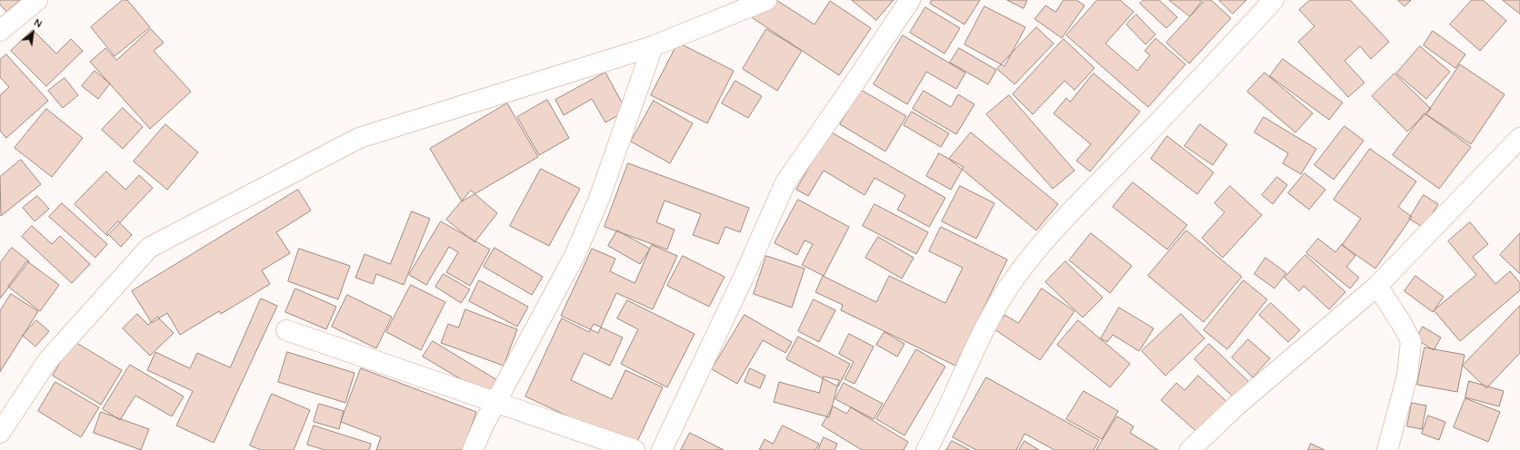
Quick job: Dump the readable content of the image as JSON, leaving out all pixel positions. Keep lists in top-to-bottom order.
{
  "north": "top right"
}
